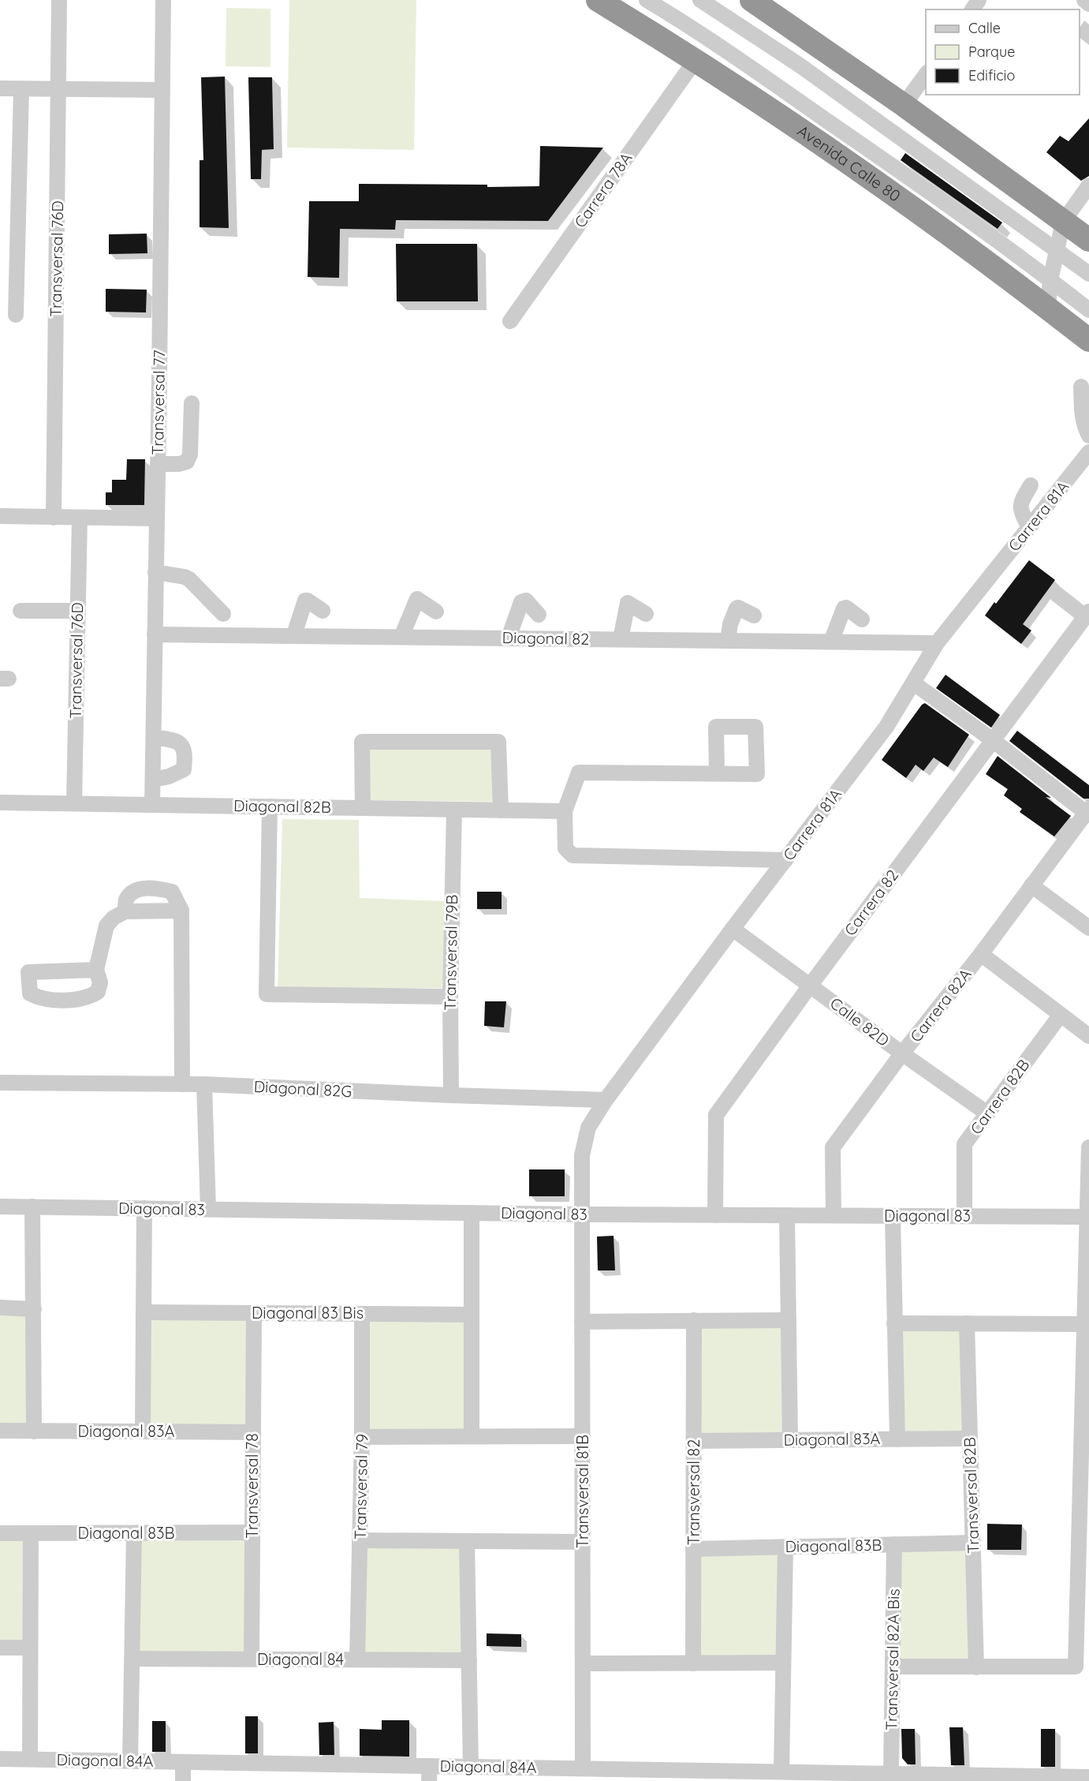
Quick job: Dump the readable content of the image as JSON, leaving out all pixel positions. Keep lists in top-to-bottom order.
{
  "streets": {
    "highway": ["Avenida Calle 80"],
    "street": [
      "Carrera 78A",
      "Transversal 76D",
      "Transversal 77",
      "Carrera 81A",
      "Diagonal 82",
      "Diagonal 82B",
      "Carrera 82",
      "Transversal 79B",
      "Carrera 82A",
      "Calle 82D",
      "Diagonal 82G",
      "Carrera 82B",
      "Diagonal 83",
      "Diagonal 83 Bis",
      "Diagonal 83A",
      "Transversal 78",
      "Transversal 79",
      "Transversal 81B",
      "Transversal 82",
      "Transversal 82B",
      "Diagonal 83B",
      "Diagonal 84",
      "Transversal 82A Bis",
      "Diagonal 84A"
    ]
  },
  "crossings": [
    ["Avenida Calle 80", "Carrera 78A"],
    ["Transversal 76D", "Diagonal 82B"],
    ["Transversal 77", "Diagonal 82"],
    ["Transversal 77", "Diagonal 82B"],
    ["Carrera 81A", "Diagonal 82"],
    ["Carrera 81A", "Calle 82D"],
    ["Carrera 81A", "Diagonal 82G"],
    ["Carrera 81A", "Diagonal 83"],
    ["Carrera 81A", "Transversal 81B"],
    ["Diagonal 82B", "Transversal 79B"],
    ["Carrera 82", "Calle 82D"],
    ["Carrera 82", "Diagonal 83"],
    ["Transversal 79B", "Diagonal 82G"],
    ["Carrera 82A", "Calle 82D"],
    ["Carrera 82A", "Diagonal 83"],
    ["Calle 82D", "Carrera 82B"],
    ["Carrera 82B", "Diagonal 83"],
    ["Diagonal 83", "Transversal 81B"],
    ["Diagonal 83 Bis", "Transversal 78"],
    ["Diagonal 83 Bis", "Transversal 79"],
    ["Diagonal 83A", "Transversal 78"],
    ["Diagonal 83A", "Transversal 82"],
    ["Diagonal 83A", "Transversal 82B"],
    ["Transversal 78", "Diagonal 83B"],
    ["Transversal 78", "Diagonal 84"],
    ["Transversal 79", "Diagonal 84"],
    ["Transversal 81B", "Diagonal 84A"],
    ["Transversal 82", "Diagonal 83B"],
    ["Transversal 82B", "Diagonal 83B"],
    ["Diagonal 83B", "Transversal 82A Bis"],
    ["Transversal 82A Bis", "Diagonal 84A"]
  ],
  "legend": ["Calle", "Parque", "Edificio"]
}
